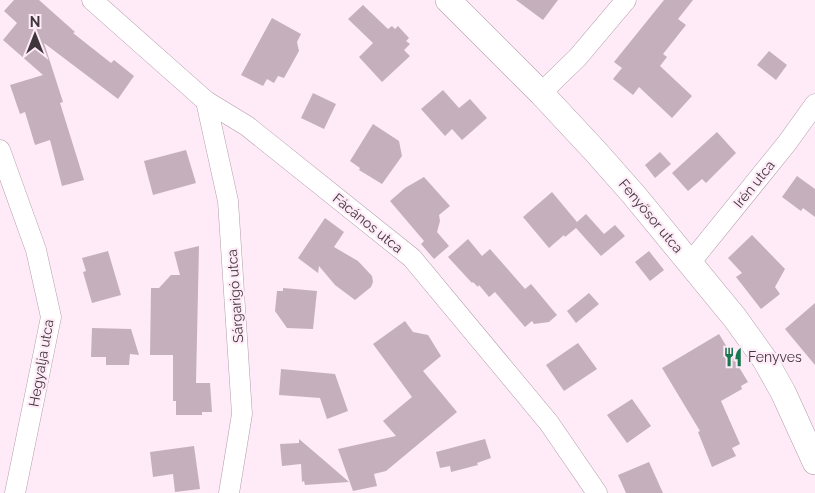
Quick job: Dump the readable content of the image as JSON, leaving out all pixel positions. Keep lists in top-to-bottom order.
{
  "streets": {
    "street": [
      "Irén utca",
      "Fenyősor utca",
      "Fácános utca",
      "Sárgarigó utca",
      "Hegyalja utca"
    ]
  },
  "crossings": [
    ["Irén utca", "Fenyősor utca"],
    ["Fácános utca", "Sárgarigó utca"]
  ],
  "places": {
    "restaurant": ["Fenyves"]
  },
  "north": "top"
}
